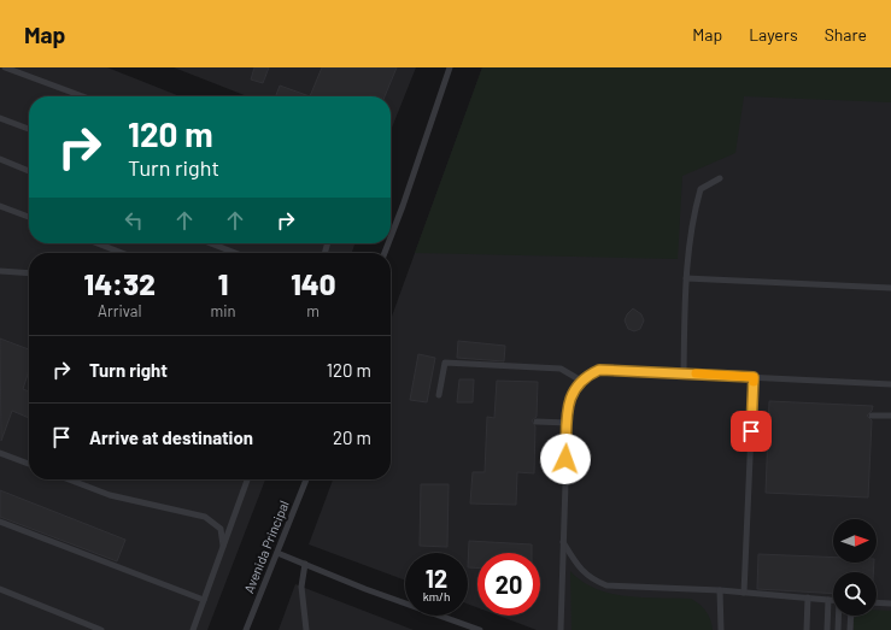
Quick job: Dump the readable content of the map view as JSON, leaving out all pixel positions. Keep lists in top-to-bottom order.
{
  "streets": {
    "lane": ["Avenida Principal"]
  },
  "north": "right",
  "page": {
    "header": "Map",
    "nav": ["Map", "Layers", "Share"],
    "turn": ["120 m", "Turn right"],
    "eta": [
      "14:32",
      "Arrival",
      "1",
      "min",
      "140",
      "m"
    ],
    "list": [
      {
        "name": "Turn right",
        "value": "120 m"
      },
      {
        "name": "Arrive at destination",
        "value": "20 m"
      }
    ],
    "speed": "12 km/h",
    "limit": "20"
  }
}
